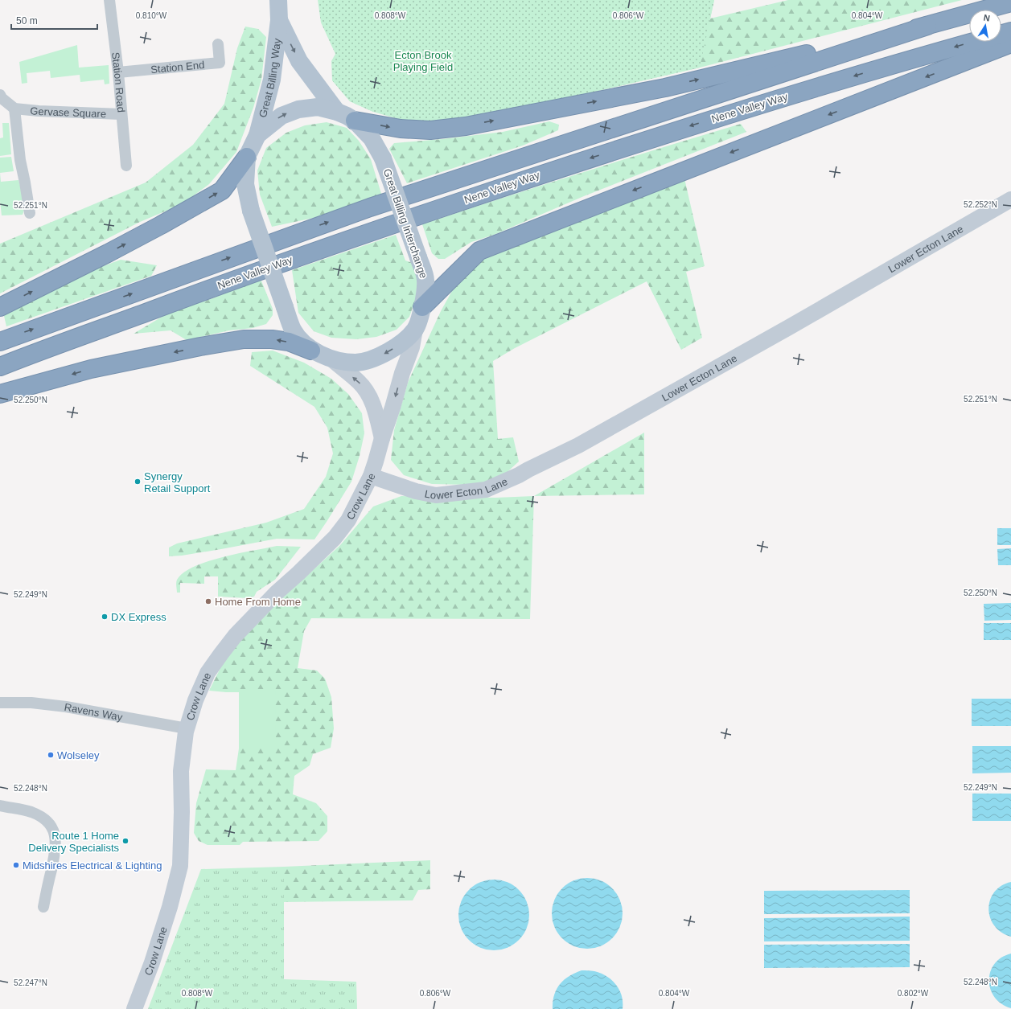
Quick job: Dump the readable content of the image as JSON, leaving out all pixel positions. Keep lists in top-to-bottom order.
{
  "streets": {
    "highway": ["Nene Valley Way"],
    "main road": ["Great Billing Way", "Great Billing Interchange"],
    "street": [
      "Station End",
      "Station Road",
      "Gervase Square",
      "Lower Ecton Lane",
      "Crow Lane",
      "Ravens Way"
    ]
  },
  "crossings": [
    ["Station End", "Station Road"],
    ["Great Billing Way", "Great Billing Interchange"],
    ["Station Road", "Gervase Square"],
    ["Great Billing Interchange", "Crow Lane"],
    ["Lower Ecton Lane", "Crow Lane"],
    ["Crow Lane", "Ravens Way"]
  ],
  "one_way": ["Great Billing Way"],
  "parks": ["Ecton Brook Playing Field"],
  "places": [
    "Synergy Retail Support",
    "Home From Home",
    "DX Express",
    "Wolseley",
    "Route 1 Home Delivery Specialists",
    "Midshires Electrical & Lighting"
  ],
  "scale_bar": "50 m",
  "north": "top",
  "coordinates": [
    "0.810°W",
    "0.808°W",
    "0.806°W",
    "0.804°W",
    "52.252°N",
    "52.251°N",
    "52.250°N",
    "52.249°N",
    "52.248°N",
    "52.247°N",
    "0.802°W"
  ]
}
